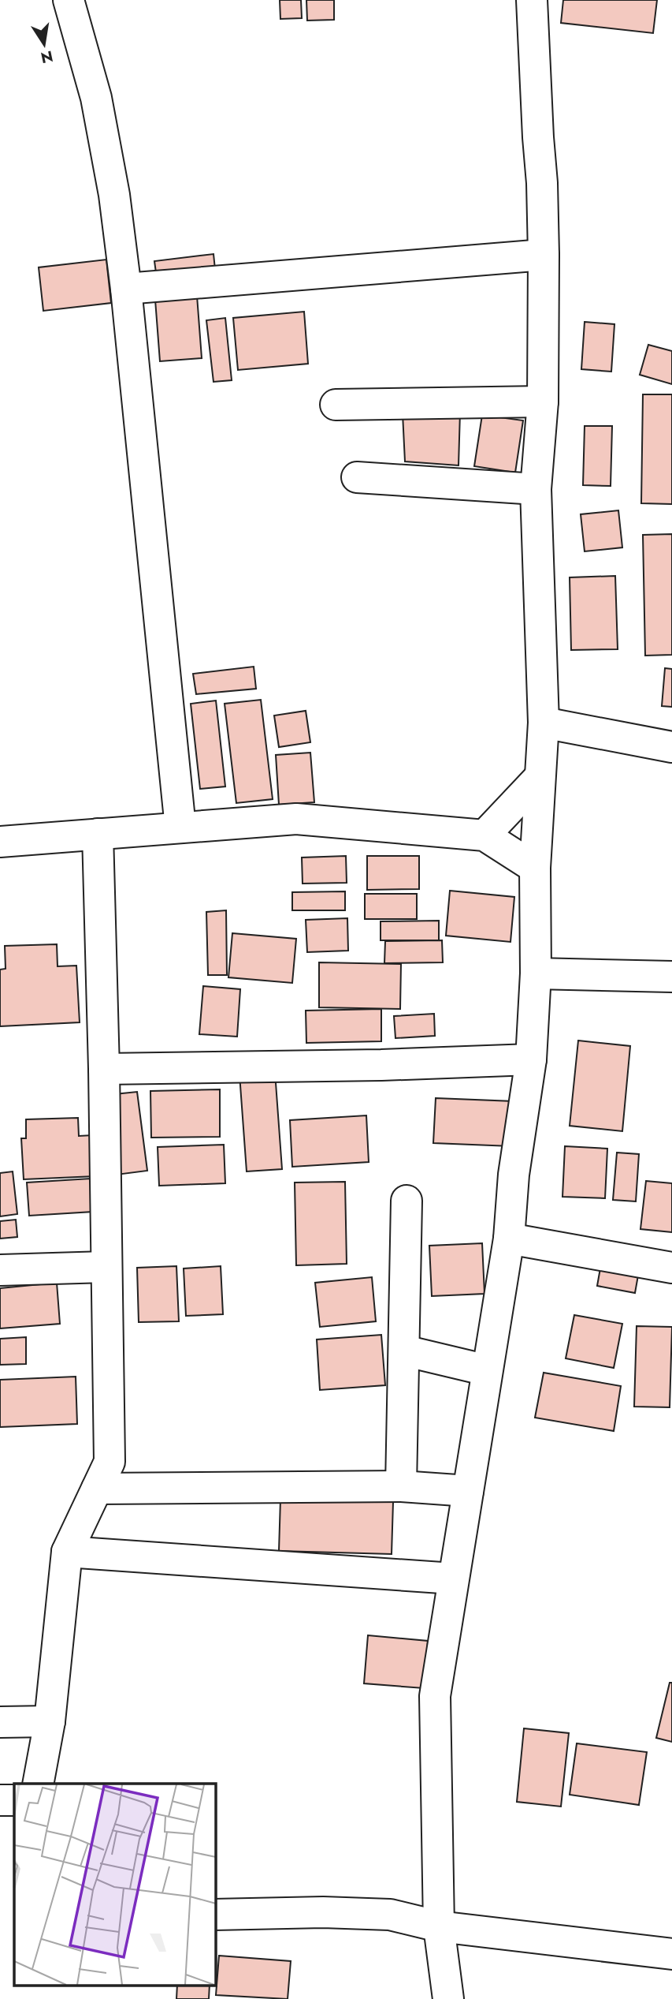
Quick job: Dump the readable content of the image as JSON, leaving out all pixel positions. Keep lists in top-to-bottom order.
{
  "north": "bottom"
}
